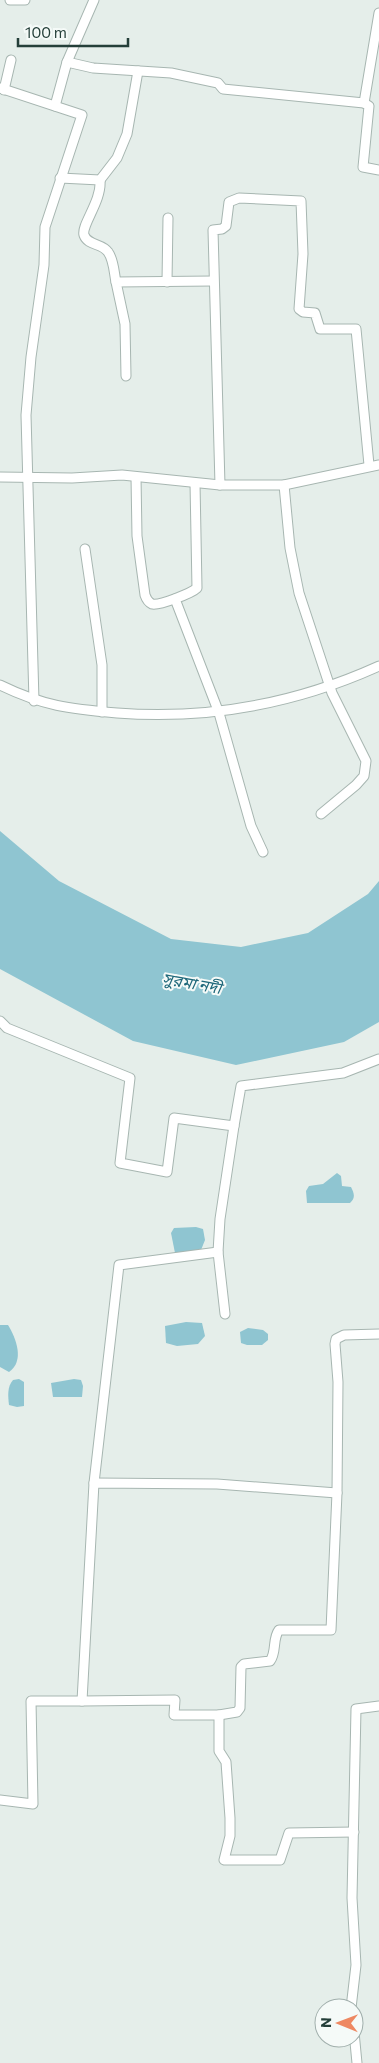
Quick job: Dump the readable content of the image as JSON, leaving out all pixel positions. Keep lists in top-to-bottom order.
{
  "water": ["সুরমা নদী"],
  "scale_bar": "100 m",
  "north": "left"
}
